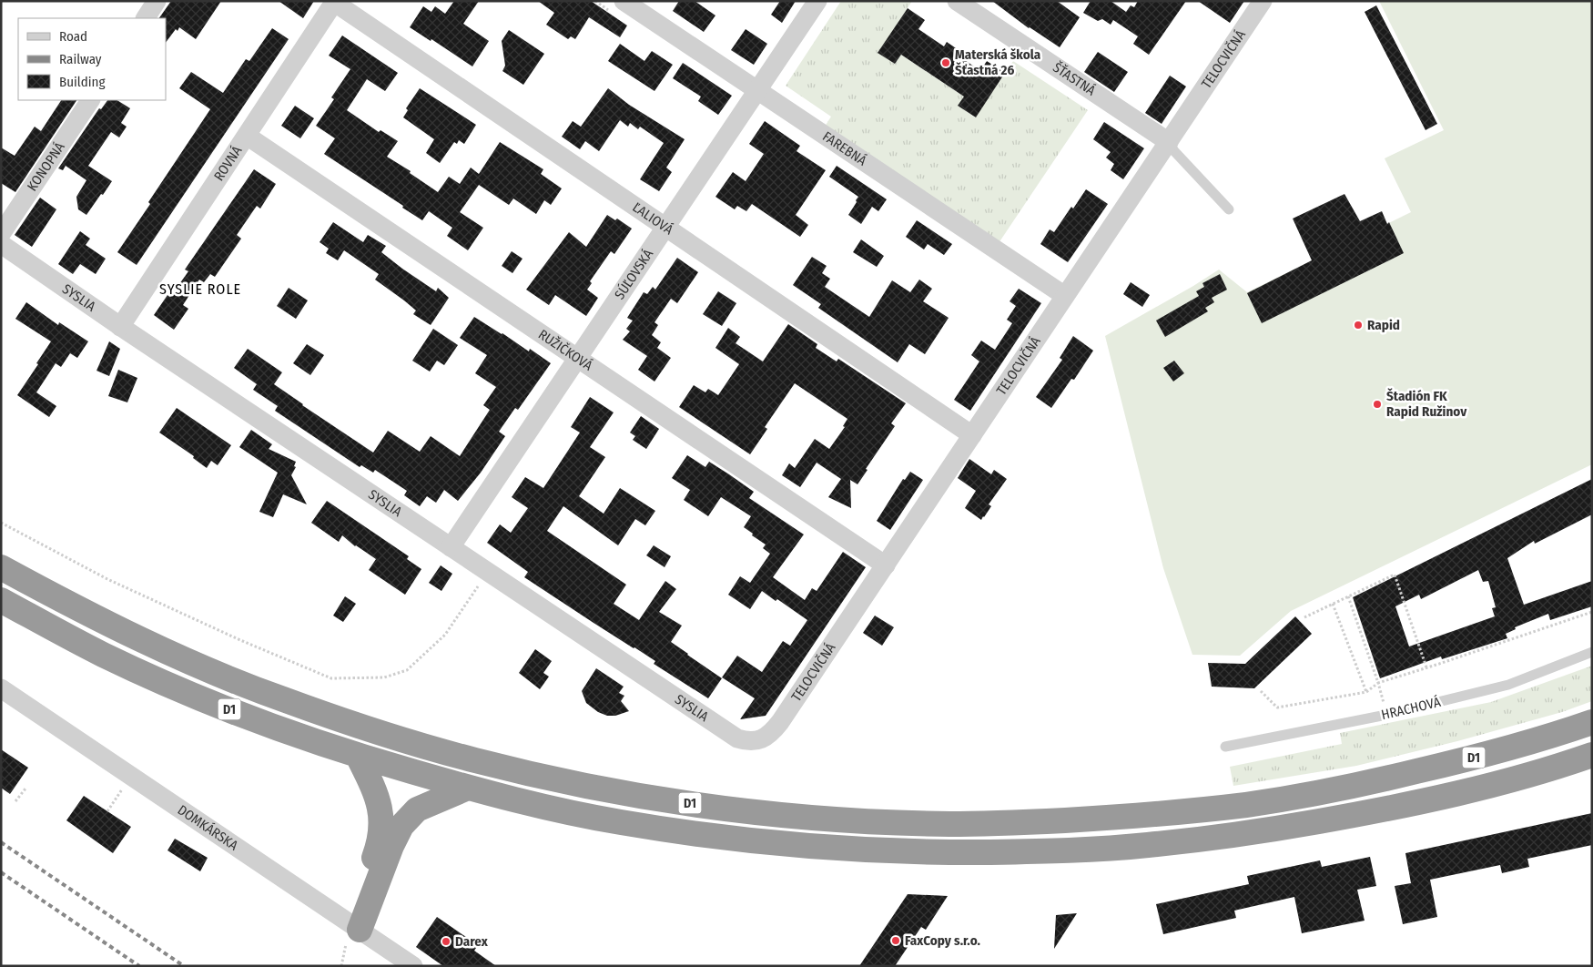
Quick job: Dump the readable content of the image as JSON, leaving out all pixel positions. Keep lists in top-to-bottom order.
{
  "streets": {
    "highway": ["D1"],
    "street": [
      "TELOCVIČNÁ",
      "ŠŤASTNÁ",
      "FAREBNÁ",
      "ROVNÁ",
      "KONOPNÁ",
      "ĽALIOVÁ",
      "SÚĽOVSKÁ",
      "SYSLIA",
      "RUŽIČKOVÁ",
      "DOMKÁRSKA"
    ],
    "lane": ["HRACHOVÁ"]
  },
  "crossings": [
    ["TELOCVIČNÁ", "ŠŤASTNÁ"],
    ["TELOCVIČNÁ", "FAREBNÁ"],
    ["TELOCVIČNÁ", "ĽALIOVÁ"],
    ["TELOCVIČNÁ", "SYSLIA"],
    ["TELOCVIČNÁ", "RUŽIČKOVÁ"],
    ["FAREBNÁ", "SÚĽOVSKÁ"],
    ["ROVNÁ", "ĽALIOVÁ"],
    ["ROVNÁ", "SYSLIA"],
    ["ROVNÁ", "RUŽIČKOVÁ"],
    ["ĽALIOVÁ", "SÚĽOVSKÁ"],
    ["SÚĽOVSKÁ", "SYSLIA"],
    ["SÚĽOVSKÁ", "RUŽIČKOVÁ"]
  ],
  "districts": ["SYSLIE ROLE"],
  "places": [
    "Materská škola Šťastná 26",
    "Rapid",
    "Štadión FK Rapid Ružinov",
    "FaxCopy s.r.o.",
    "Darex"
  ],
  "legend": ["Road", "Railway", "Building"]
}
